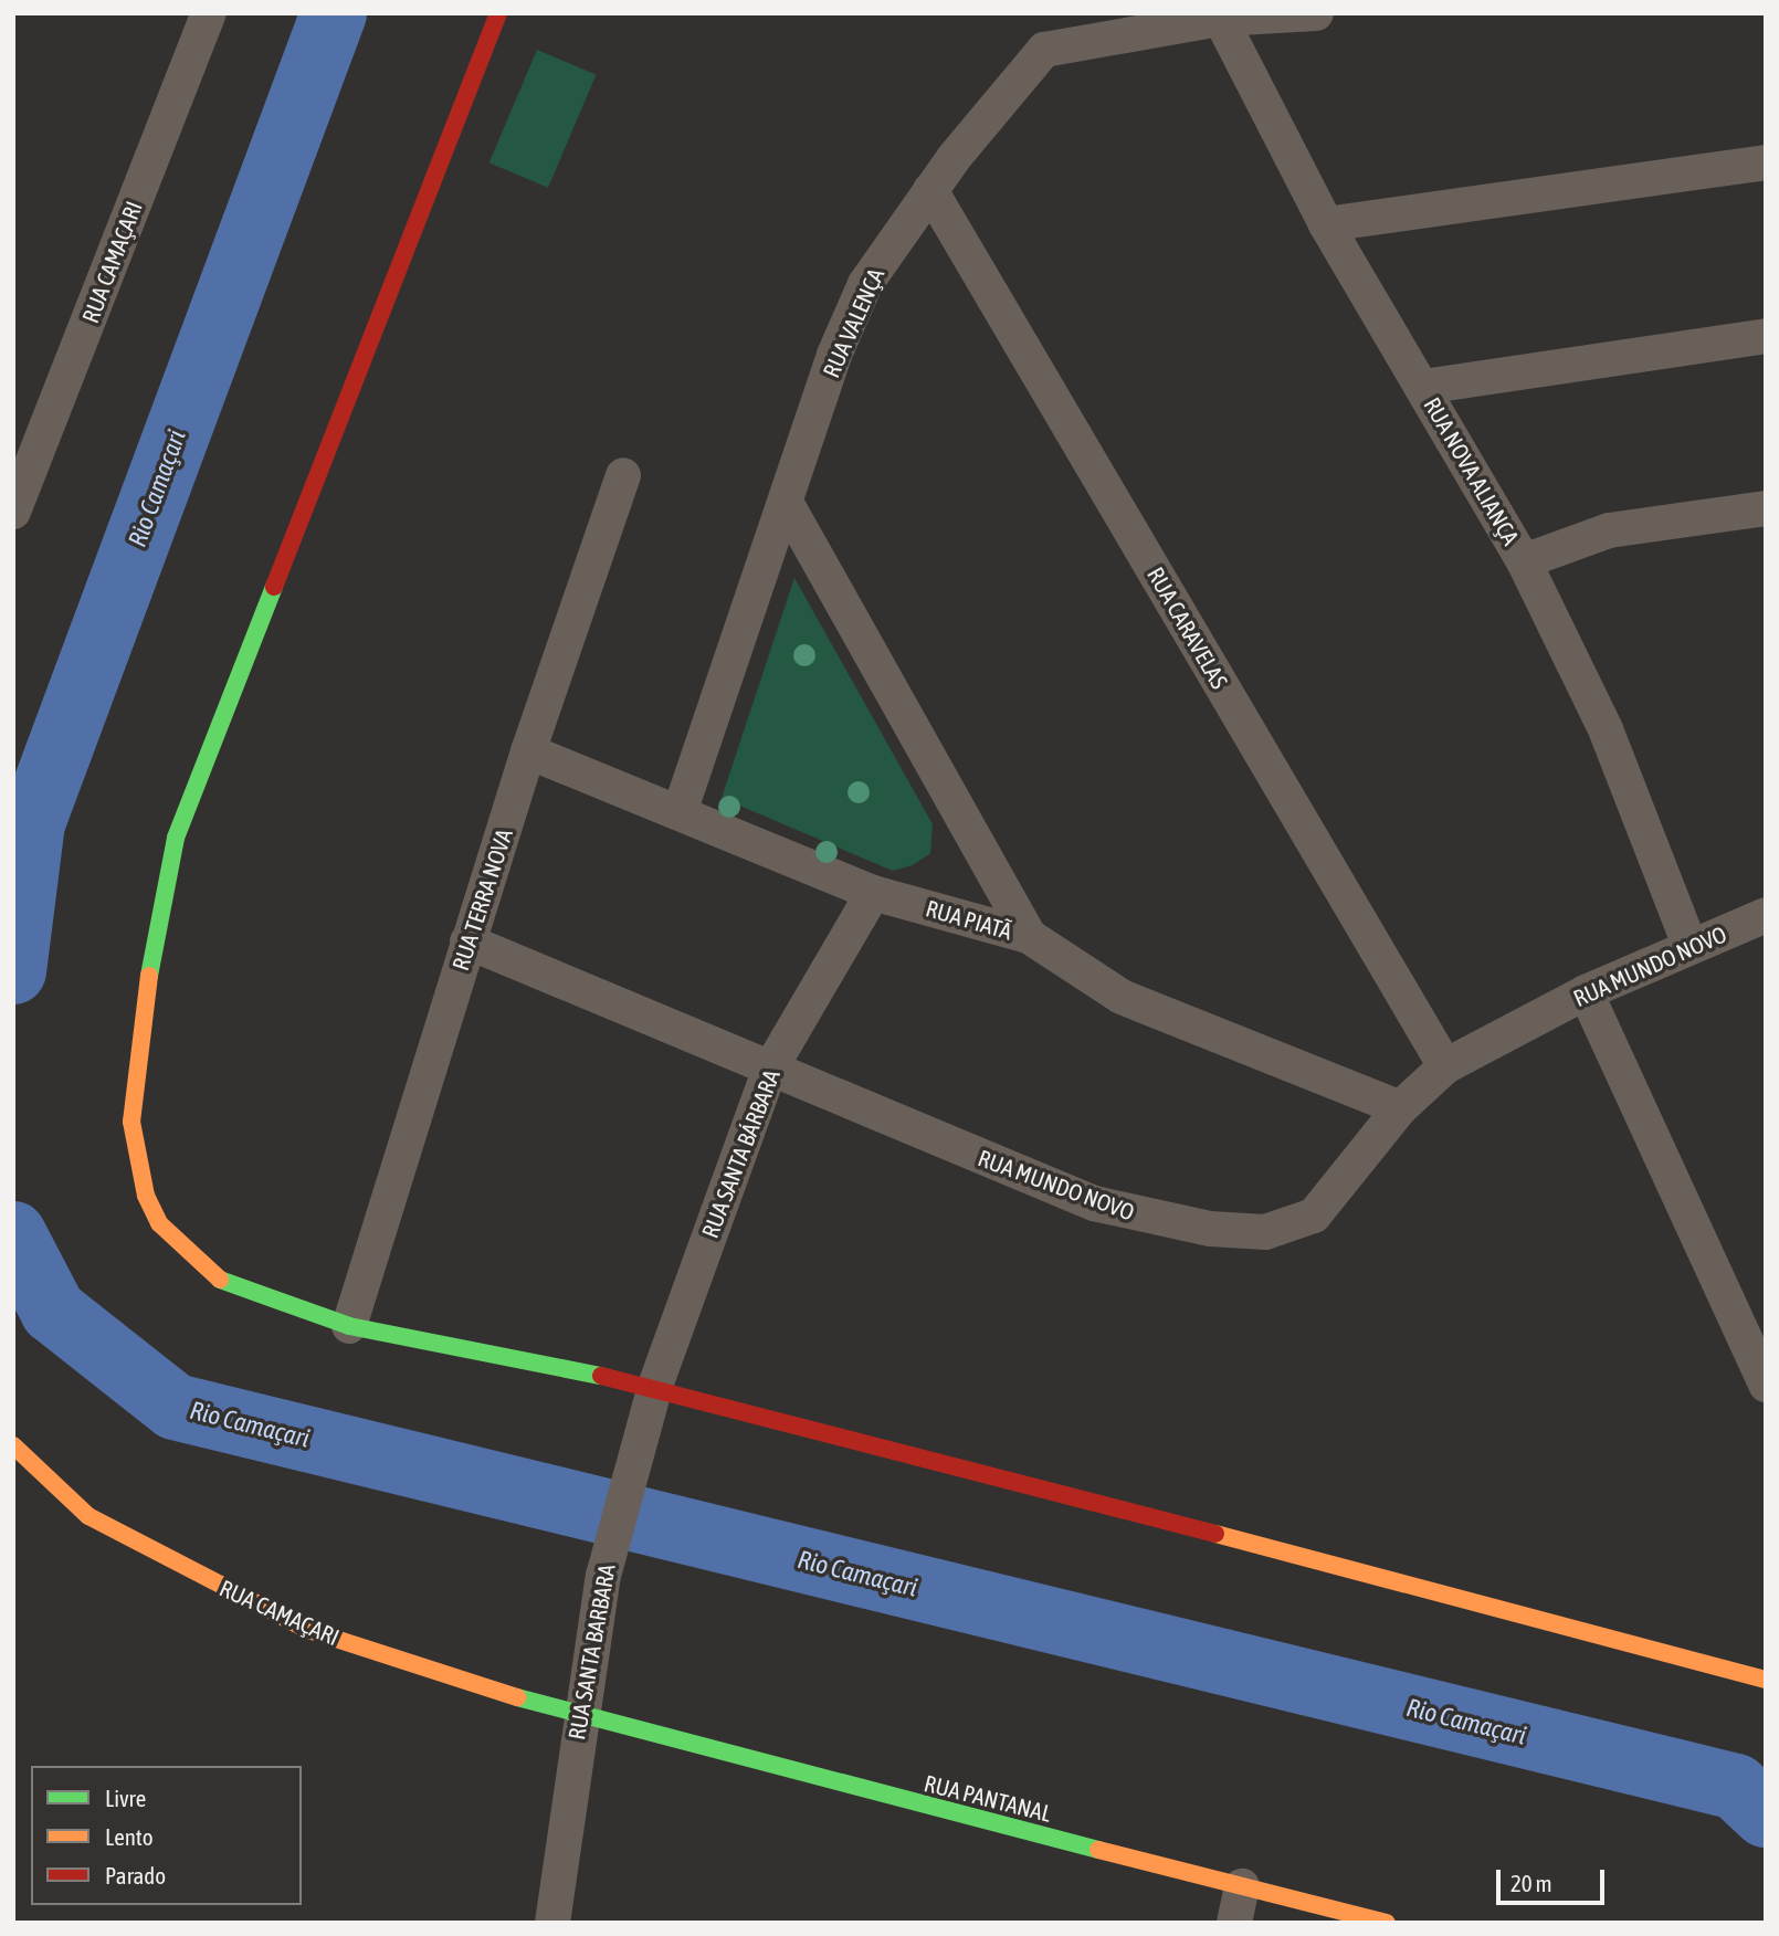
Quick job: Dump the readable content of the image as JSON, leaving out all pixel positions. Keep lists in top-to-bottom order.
{
  "streets": {
    "street": [
      "RUA CAMAÇARI",
      "RUA VALENÇA",
      "RUA NOVA ALIANÇA",
      "RUA CARAVELAS",
      "RUA TERRA NOVA",
      "RUA PIATÃ",
      "RUA MUNDO NOVO",
      "RUA SANTA BÁRBARA",
      "RUA SANTA BARBARA",
      "RUA PANTANAL"
    ]
  },
  "crossings": [
    ["RUA CAMAÇARI", "RUA SANTA BARBARA"],
    ["RUA CAMAÇARI", "RUA PANTANAL"],
    ["RUA VALENÇA", "RUA CARAVELAS"],
    ["RUA VALENÇA", "RUA PIATÃ"],
    ["RUA NOVA ALIANÇA", "RUA MUNDO NOVO"],
    ["RUA CARAVELAS", "RUA MUNDO NOVO"],
    ["RUA TERRA NOVA", "RUA PIATÃ"],
    ["RUA TERRA NOVA", "RUA MUNDO NOVO"],
    ["RUA PIATÃ", "RUA MUNDO NOVO"],
    ["RUA PIATÃ", "RUA SANTA BÁRBARA"],
    ["RUA MUNDO NOVO", "RUA SANTA BÁRBARA"],
    ["RUA SANTA BÁRBARA", "RUA SANTA BARBARA"],
    ["RUA SANTA BARBARA", "RUA PANTANAL"]
  ],
  "water": ["Rio Camaçari"],
  "legend": ["Livre", "Lento", "Parado"],
  "scale_bar": "20 m"
}
